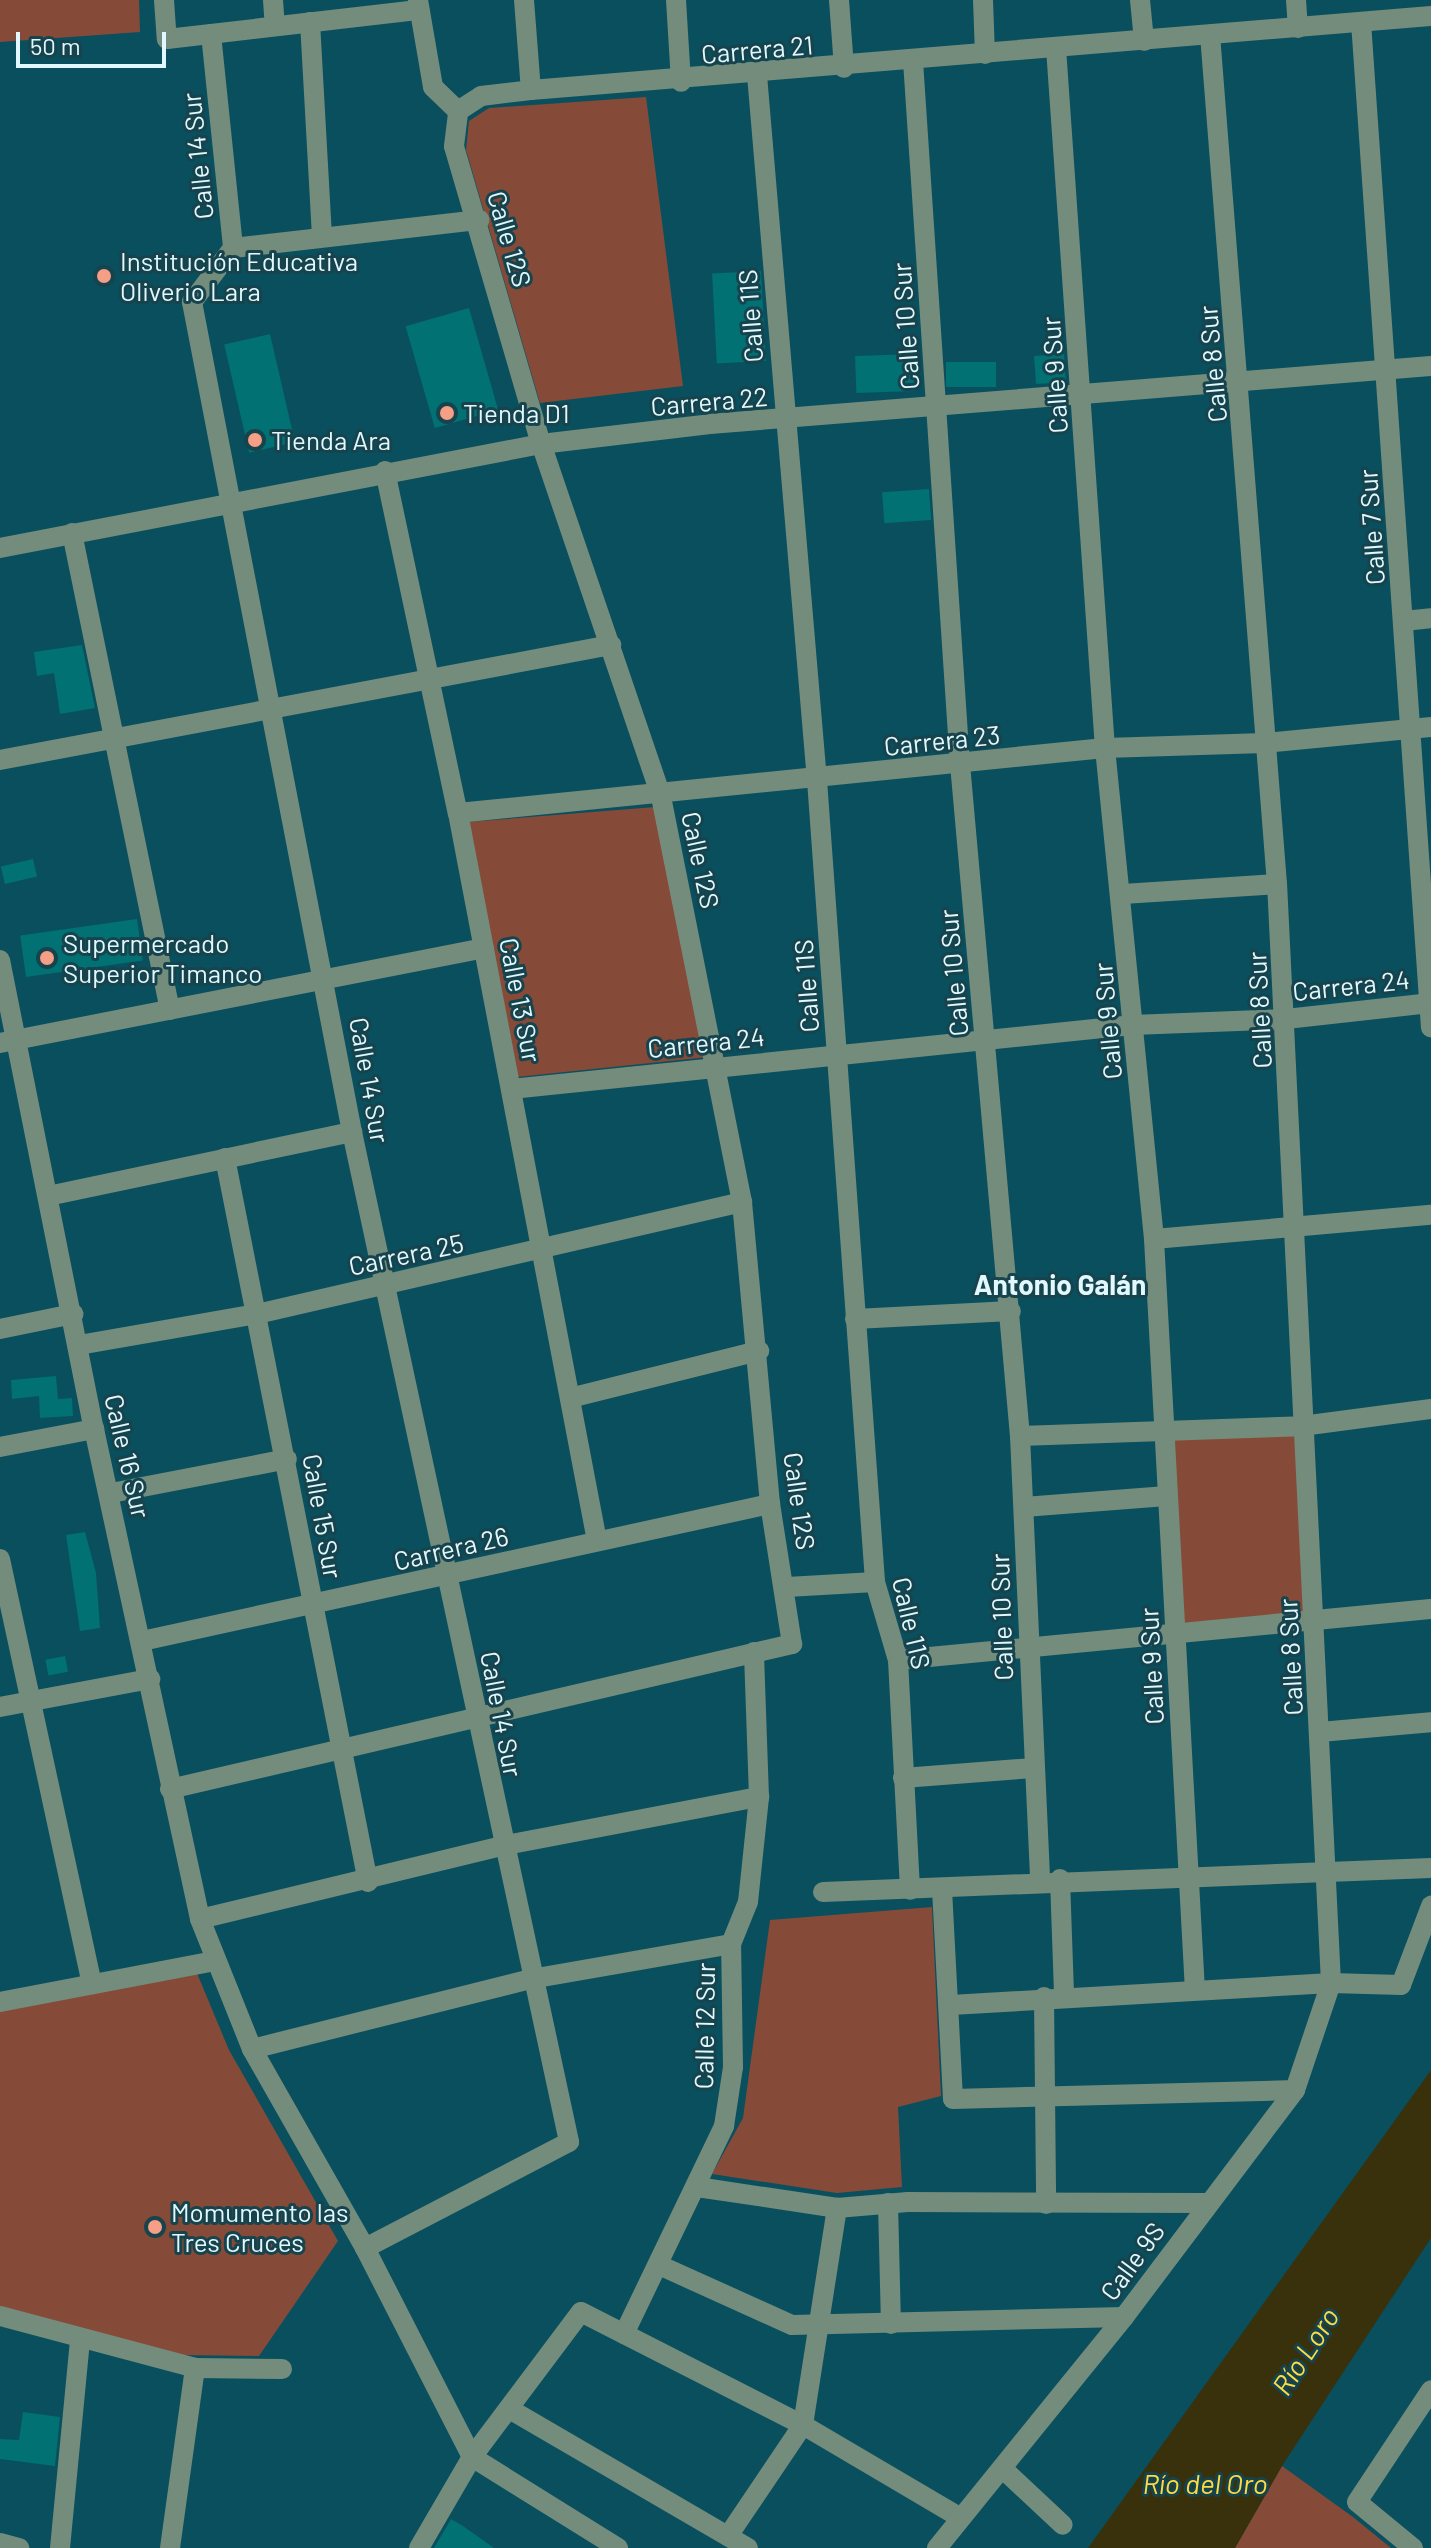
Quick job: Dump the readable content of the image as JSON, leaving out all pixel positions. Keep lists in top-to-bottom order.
{
  "streets": {
    "street": [
      "Carrera 21",
      "Calle 14 Sur",
      "Calle 12S",
      "Calle 11S",
      "Calle 10 Sur",
      "Calle 8 Sur",
      "Calle 9 Sur",
      "Carrera 22",
      "Calle 7 Sur",
      "Carrera 23",
      "Carrera 24",
      "Calle 13 Sur",
      "Carrera 25",
      "Calle 16 Sur",
      "Calle 15 Sur",
      "Carrera 26",
      "Calle 12 Sur",
      "Calle 9S"
    ]
  },
  "crossings": [
    ["Carrera 21", "Calle 12S"],
    ["Carrera 21", "Calle 11S"],
    ["Carrera 21", "Calle 10 Sur"],
    ["Carrera 21", "Calle 8 Sur"],
    ["Carrera 21", "Calle 9 Sur"],
    ["Carrera 21", "Calle 7 Sur"],
    ["Calle 14 Sur", "Carrera 22"],
    ["Calle 14 Sur", "Carrera 25"],
    ["Calle 14 Sur", "Calle 16 Sur"],
    ["Calle 14 Sur", "Carrera 26"],
    ["Calle 12S", "Carrera 22"],
    ["Calle 12S", "Carrera 23"],
    ["Calle 12S", "Carrera 24"],
    ["Calle 12S", "Carrera 25"],
    ["Calle 12S", "Carrera 26"],
    ["Calle 12S", "Calle 12 Sur"],
    ["Calle 11S", "Carrera 22"],
    ["Calle 11S", "Carrera 23"],
    ["Calle 11S", "Carrera 24"],
    ["Calle 10 Sur", "Carrera 22"],
    ["Calle 10 Sur", "Carrera 23"],
    ["Calle 10 Sur", "Carrera 24"],
    ["Calle 8 Sur", "Carrera 22"],
    ["Calle 8 Sur", "Carrera 23"],
    ["Calle 8 Sur", "Carrera 24"],
    ["Calle 8 Sur", "Calle 9S"],
    ["Calle 9 Sur", "Carrera 22"],
    ["Calle 9 Sur", "Carrera 23"],
    ["Calle 9 Sur", "Carrera 24"],
    ["Carrera 22", "Calle 7 Sur"],
    ["Carrera 22", "Calle 13 Sur"],
    ["Calle 7 Sur", "Carrera 23"],
    ["Calle 7 Sur", "Carrera 24"],
    ["Carrera 23", "Calle 13 Sur"],
    ["Carrera 24", "Calle 13 Sur"],
    ["Calle 13 Sur", "Carrera 25"],
    ["Calle 13 Sur", "Carrera 26"],
    ["Carrera 25", "Calle 16 Sur"],
    ["Carrera 25", "Calle 15 Sur"],
    ["Calle 16 Sur", "Carrera 26"],
    ["Calle 15 Sur", "Carrera 26"]
  ],
  "districts": ["Antonio Galán"],
  "water": ["Río Loro", "Río del Oro"],
  "places": [
    "Institución Educativa Oliverio Lara",
    "Tienda D1",
    "Tienda Ara",
    "Supermercado Superior Timanco",
    "Momumento las Tres Cruces"
  ],
  "scale_bar": "50 m"
}
